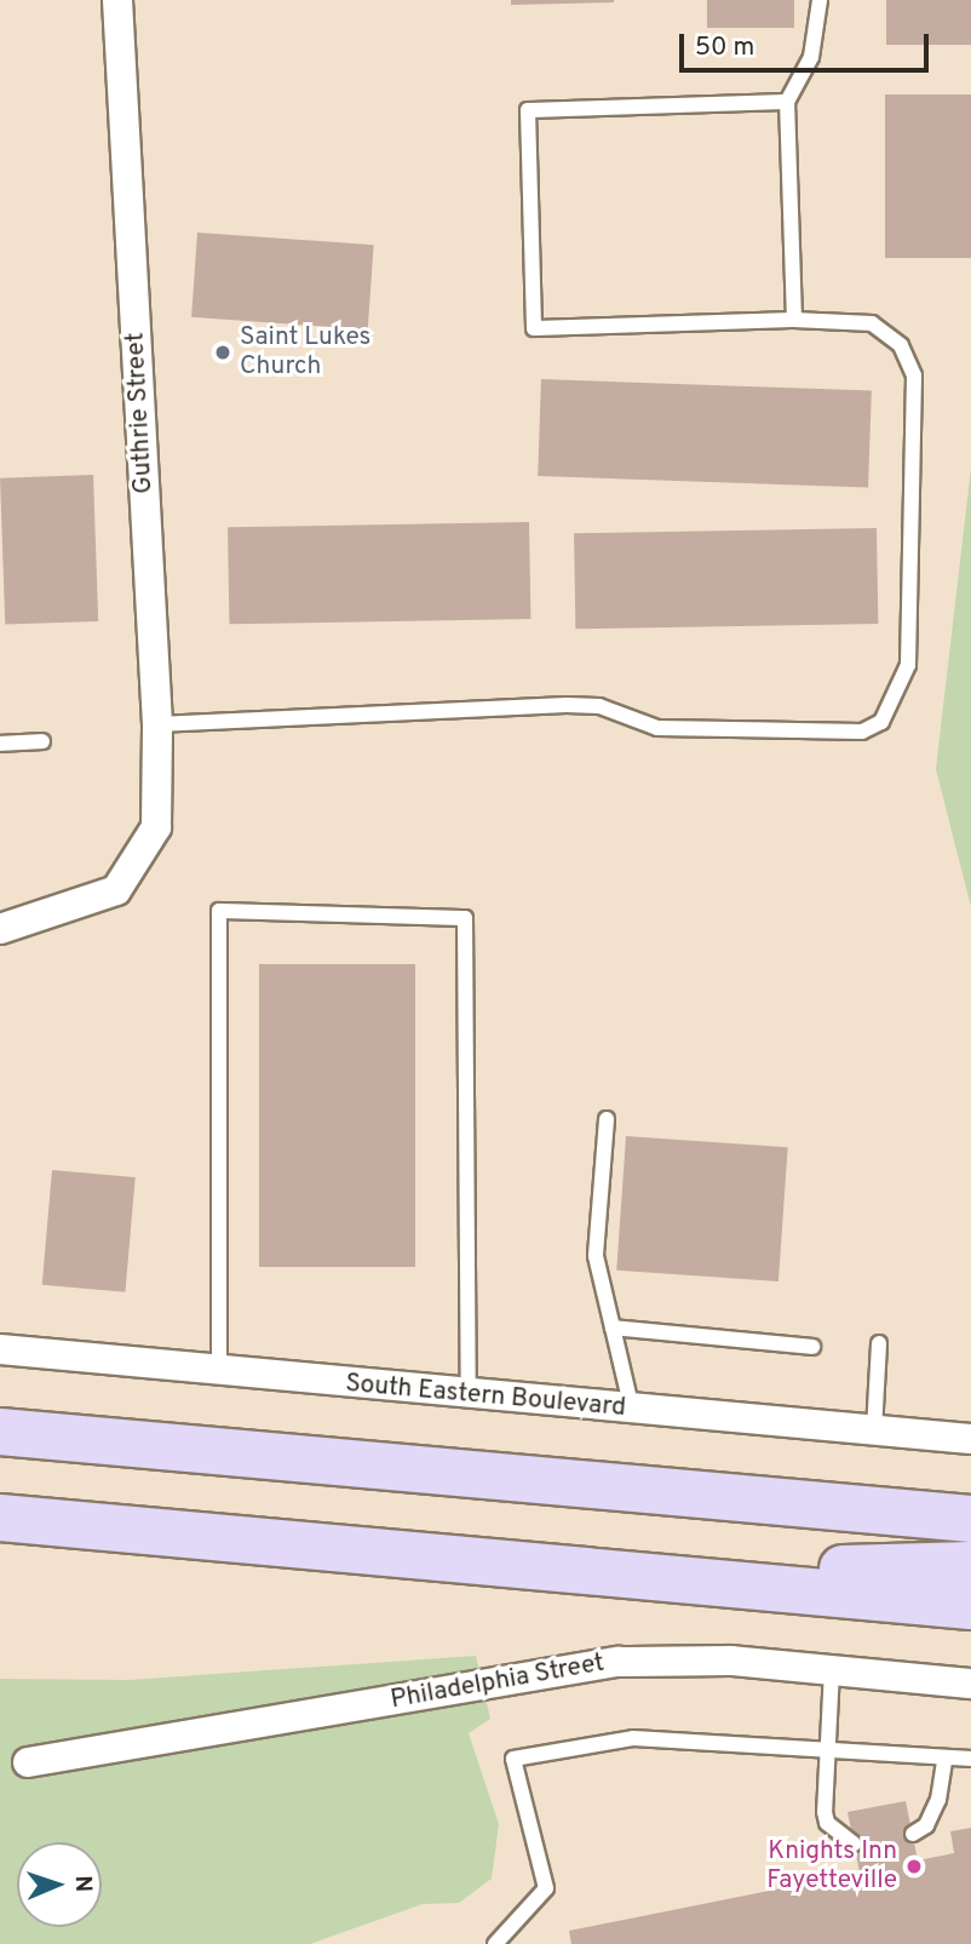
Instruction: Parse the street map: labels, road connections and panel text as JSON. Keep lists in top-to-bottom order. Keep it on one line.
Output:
{"streets":{"street":["Guthrie Street","South Eastern Boulevard","Philadelphia Street"]},"places":["Saint Lukes Church","Knights Inn Fayetteville"],"scale_bar":"50 m","north":"right"}
